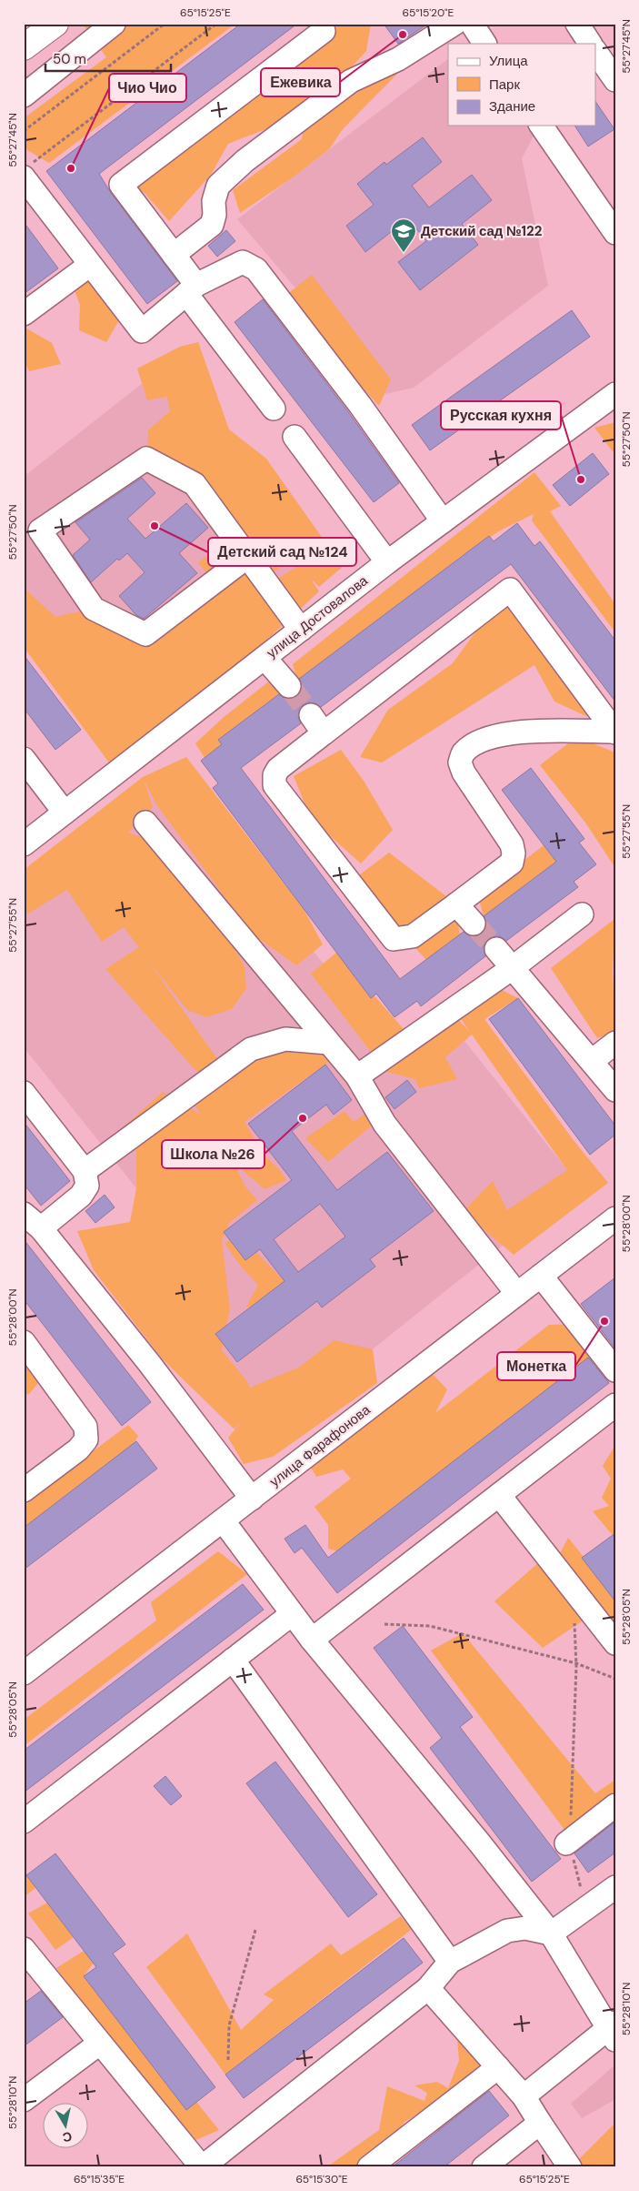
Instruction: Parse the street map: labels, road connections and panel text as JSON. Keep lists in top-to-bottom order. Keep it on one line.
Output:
{"streets":{"street":["улица Достовалова","улица Фарафонова"]},"places":{"other":["Ежевика","Чио Чио","Русская кухня","Детский сад №124","Школа №26","Монетка"],"school or university":["Детский сад №122"]},"legend":["Улица","Парк","Здание"],"scale_bar":"50 m","north":"bottom","coordinates":["65°15'25\"E","65°15'20\"E","55°27'45\"N","55°27'50\"N","55°27'55\"N","55°28'00\"N","55°28'05\"N","55°28'10\"N","65°15'35\"E","65°15'30\"E"]}
